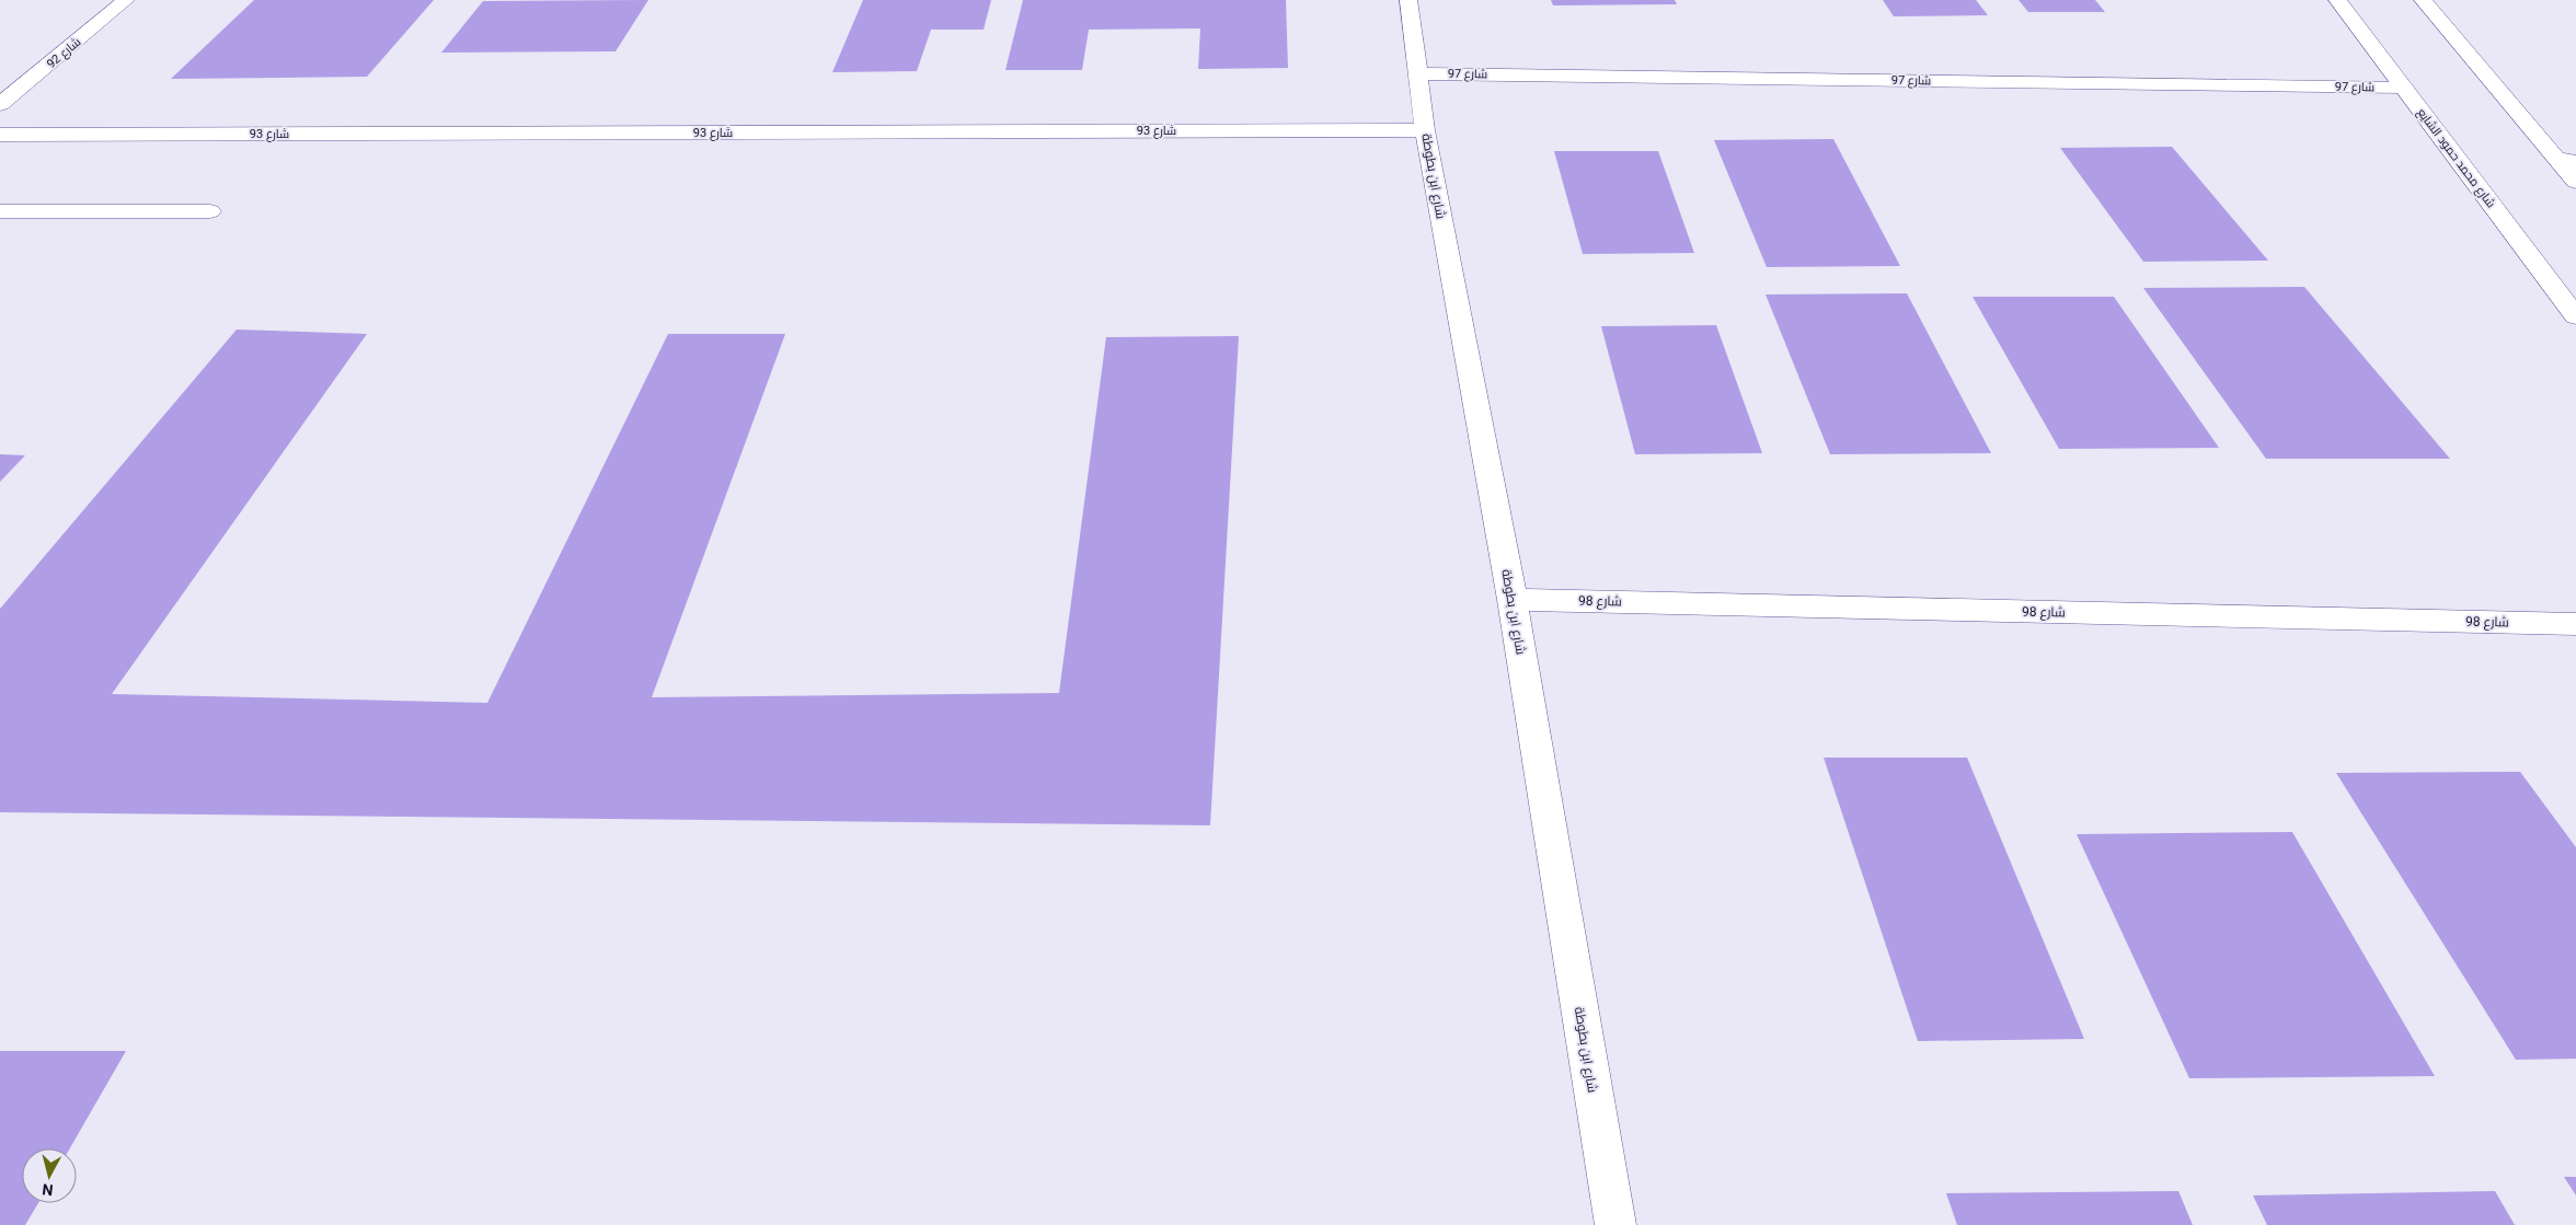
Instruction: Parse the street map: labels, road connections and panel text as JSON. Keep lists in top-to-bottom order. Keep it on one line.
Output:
{"streets":{"street":["شارع 92","شارع 97","شارع 93","شارع محمد حمود الشايع","شارع ابن بطوطة","شارع 98"]},"crossings":[["شارع 97","شارع محمد حمود الشايع"],["شارع 97","شارع ابن بطوطة"],["شارع 93","شارع ابن بطوطة"],["شارع ابن بطوطة","شارع 98"]],"north":"bottom"}
